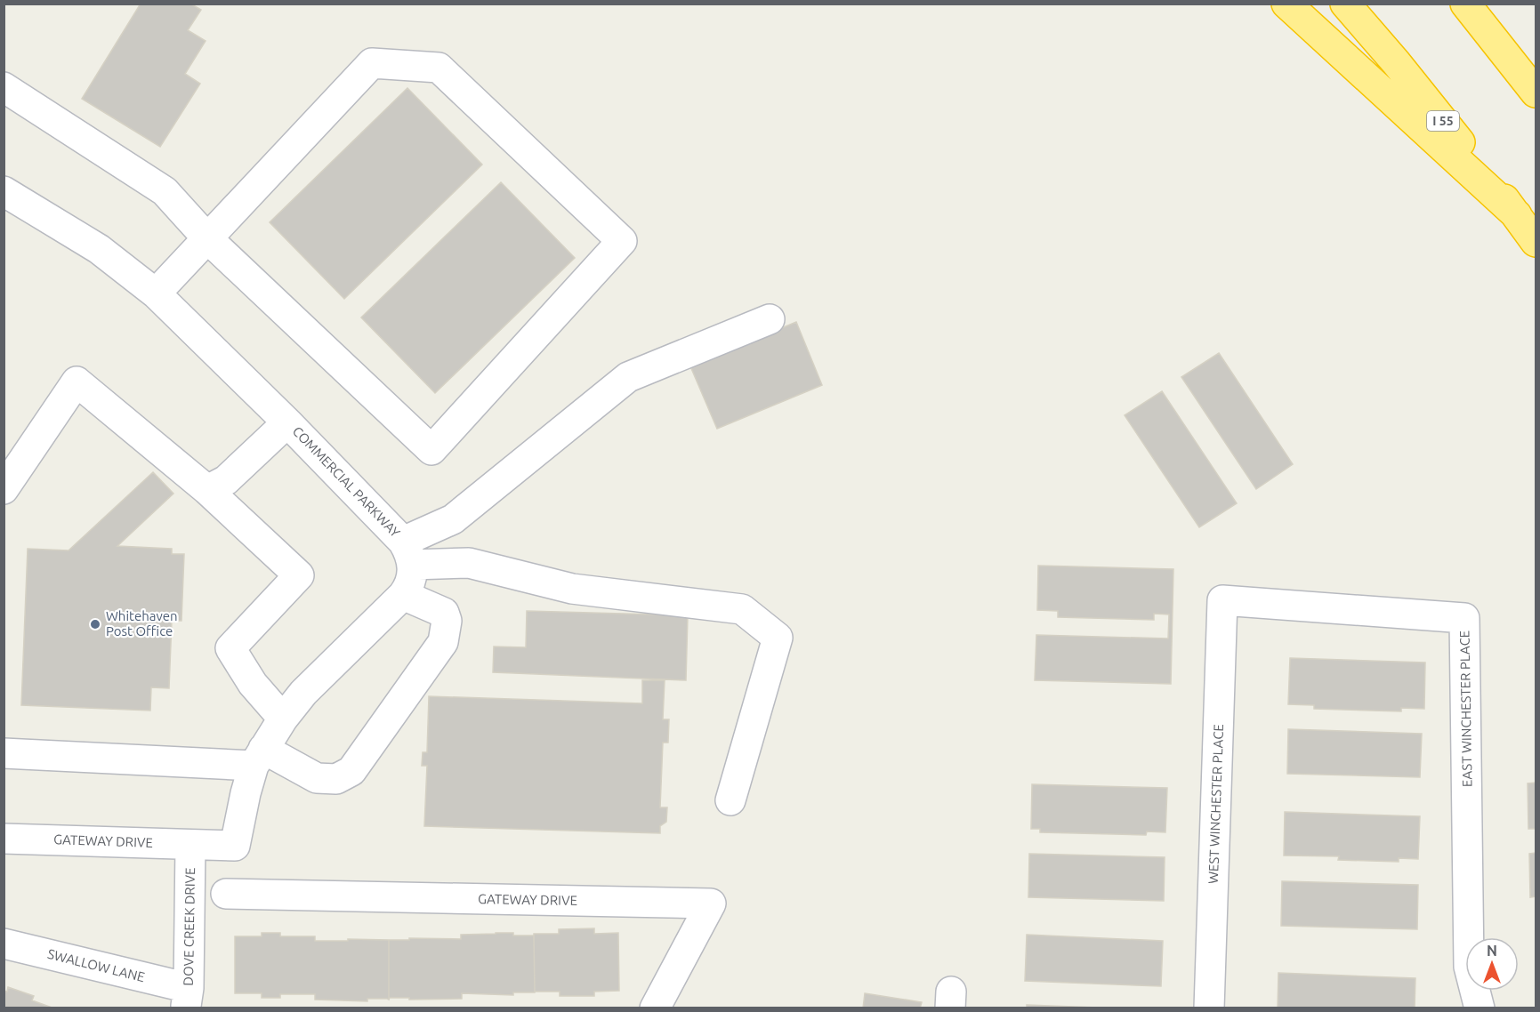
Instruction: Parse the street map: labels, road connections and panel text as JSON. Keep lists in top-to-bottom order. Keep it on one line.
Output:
{"streets":{"highway":["I 55"],"street":["COMMERCIAL PARKWAY","EAST WINCHESTER PLACE","WEST WINCHESTER PLACE","GATEWAY DRIVE","DOVE CREEK DRIVE","SWALLOW LANE"]},"crossings":[["EAST WINCHESTER PLACE","WEST WINCHESTER PLACE"],["GATEWAY DRIVE","DOVE CREEK DRIVE"],["DOVE CREEK DRIVE","SWALLOW LANE"]],"places":["Whitehaven Post Office"],"north":"top"}
